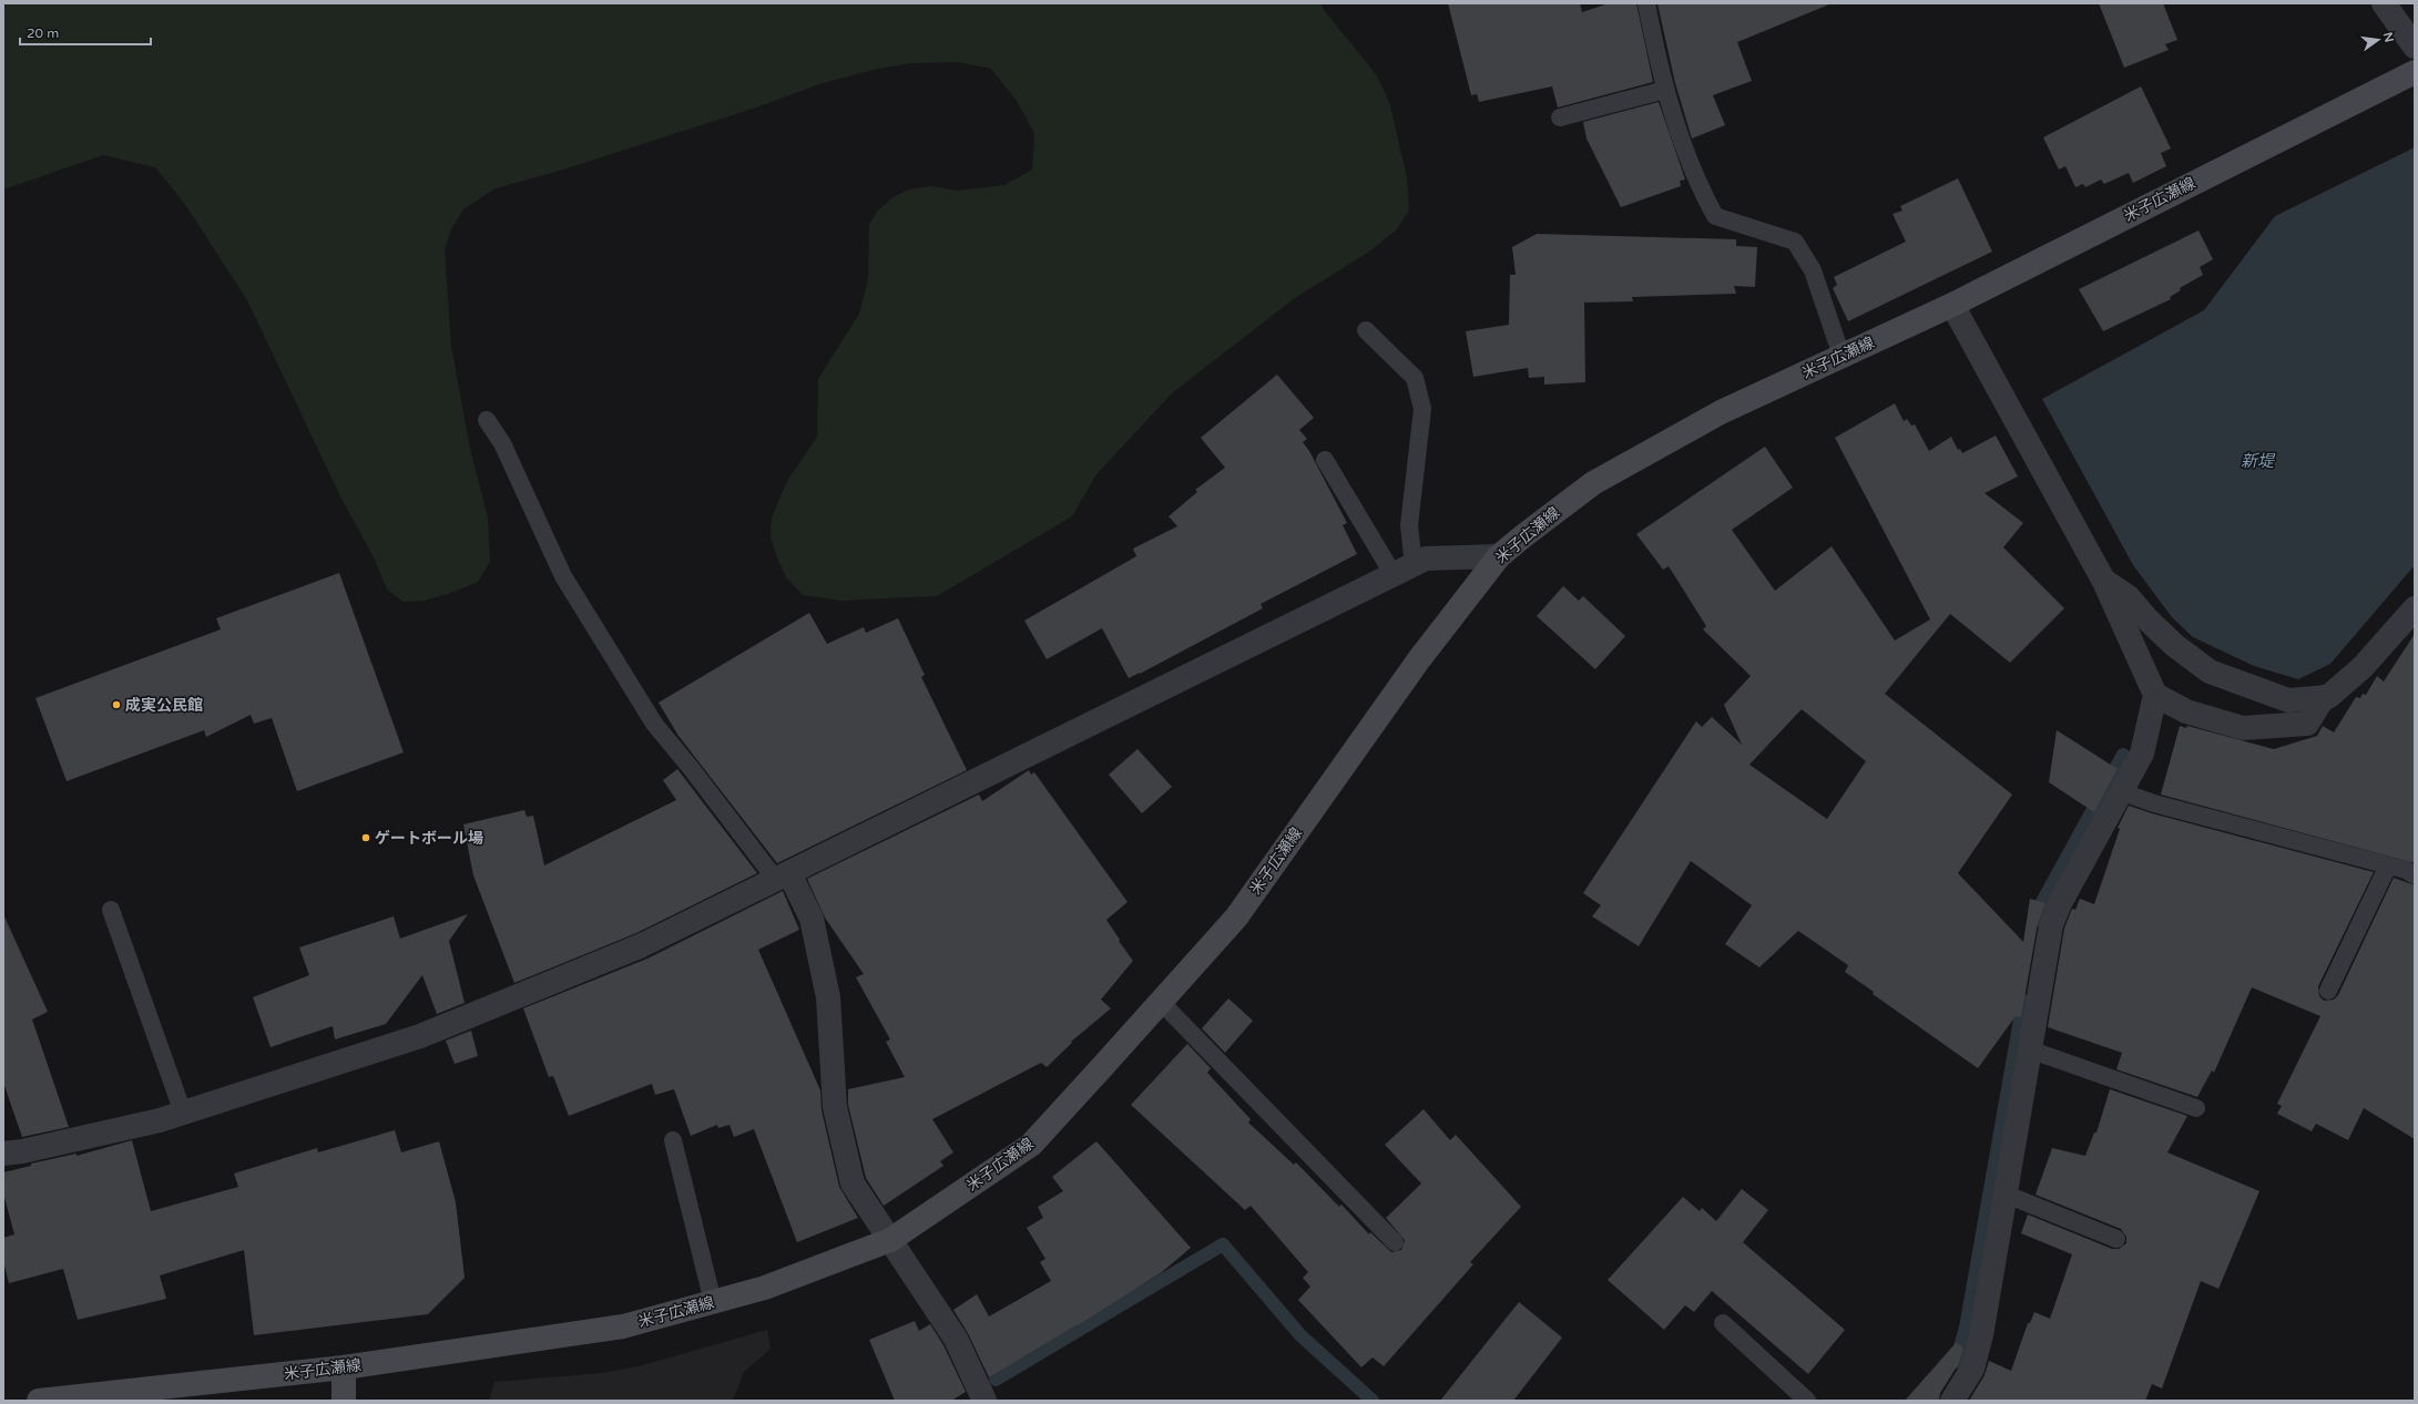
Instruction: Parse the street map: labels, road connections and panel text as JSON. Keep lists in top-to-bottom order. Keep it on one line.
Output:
{"streets":{"main road":["米子広瀬線"]},"water":["新堤"],"places":["成実公民館","ゲートボール場"],"scale_bar":"20 m","north":"right"}
